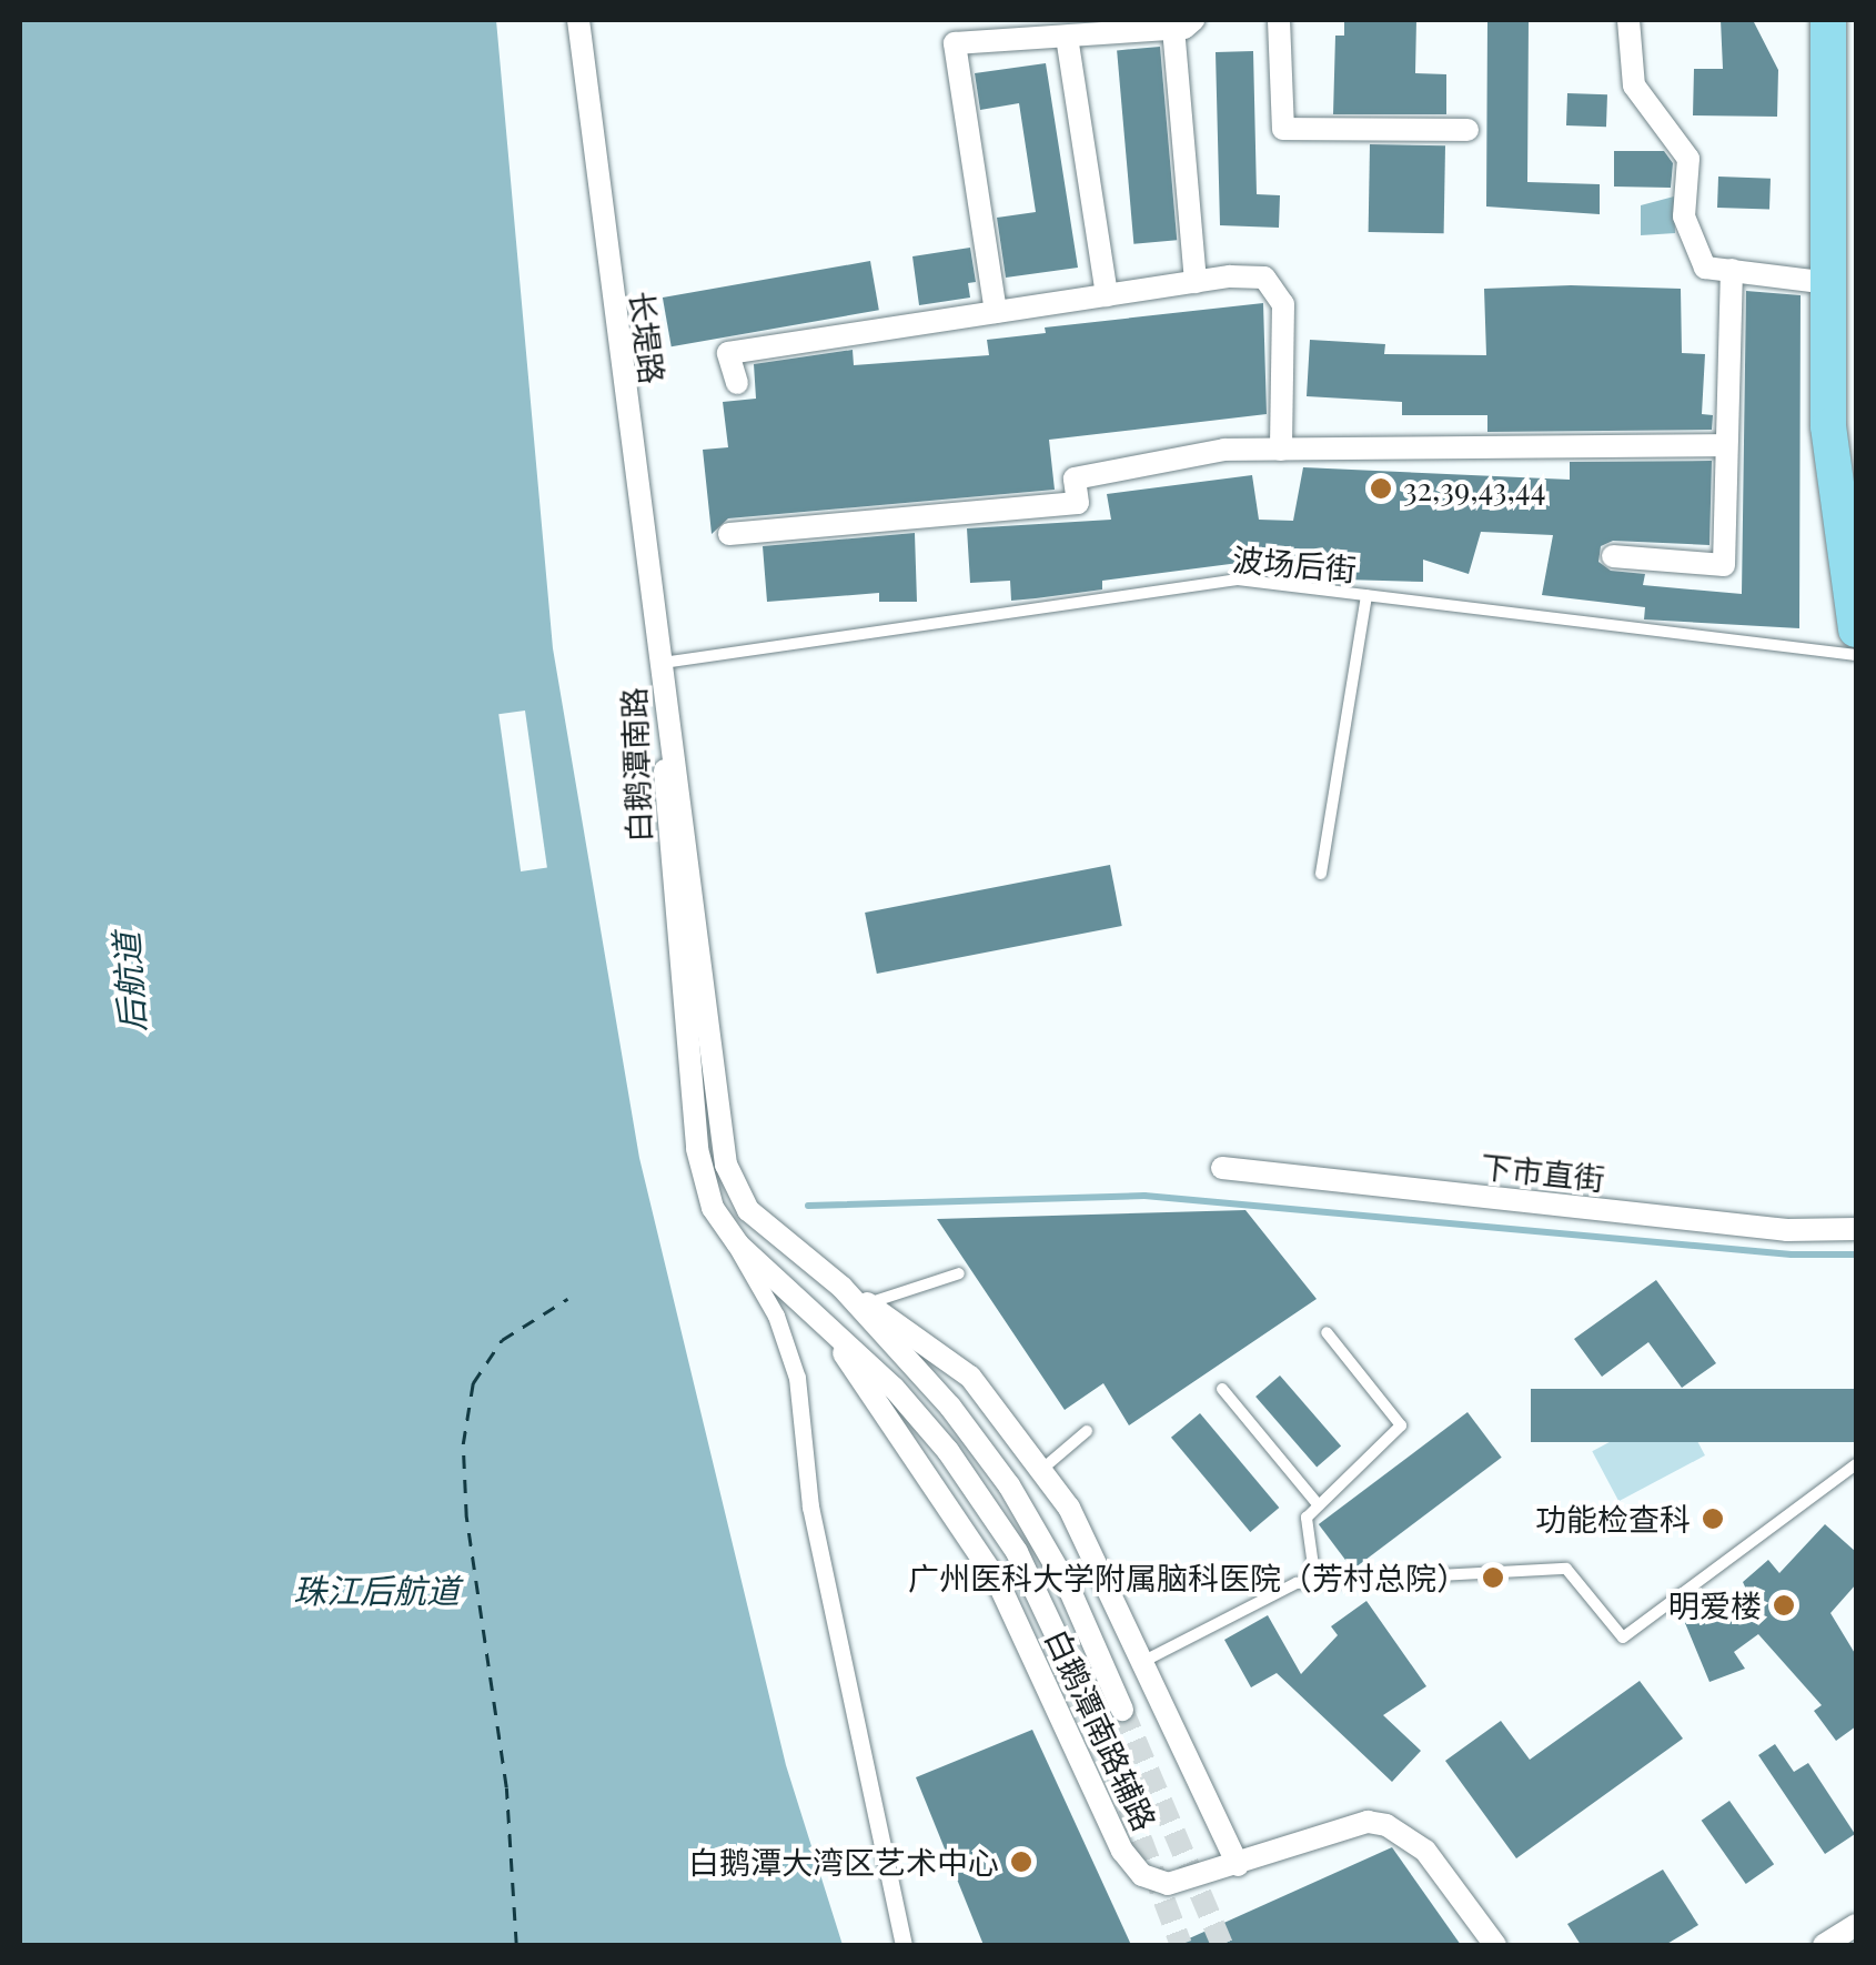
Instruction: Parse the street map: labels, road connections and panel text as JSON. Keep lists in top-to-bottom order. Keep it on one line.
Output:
{"streets":{"street":["长堤路","白鹅潭南路","下市直街","白鹅潭南路辅路"],"lane":["波场后街"]},"crossings":[["长堤路","波场后街"],["长堤路","白鹅潭南路"],["波场后街","白鹅潭南路"],["白鹅潭南路","白鹅潭南路辅路"]],"water":["后航道","珠江后航道"],"places":["32,39,43,44","功能检查科","广州医科大学附属脑科医院（芳村总院）","明爱楼","白鹅潭大湾区艺术中心"]}
